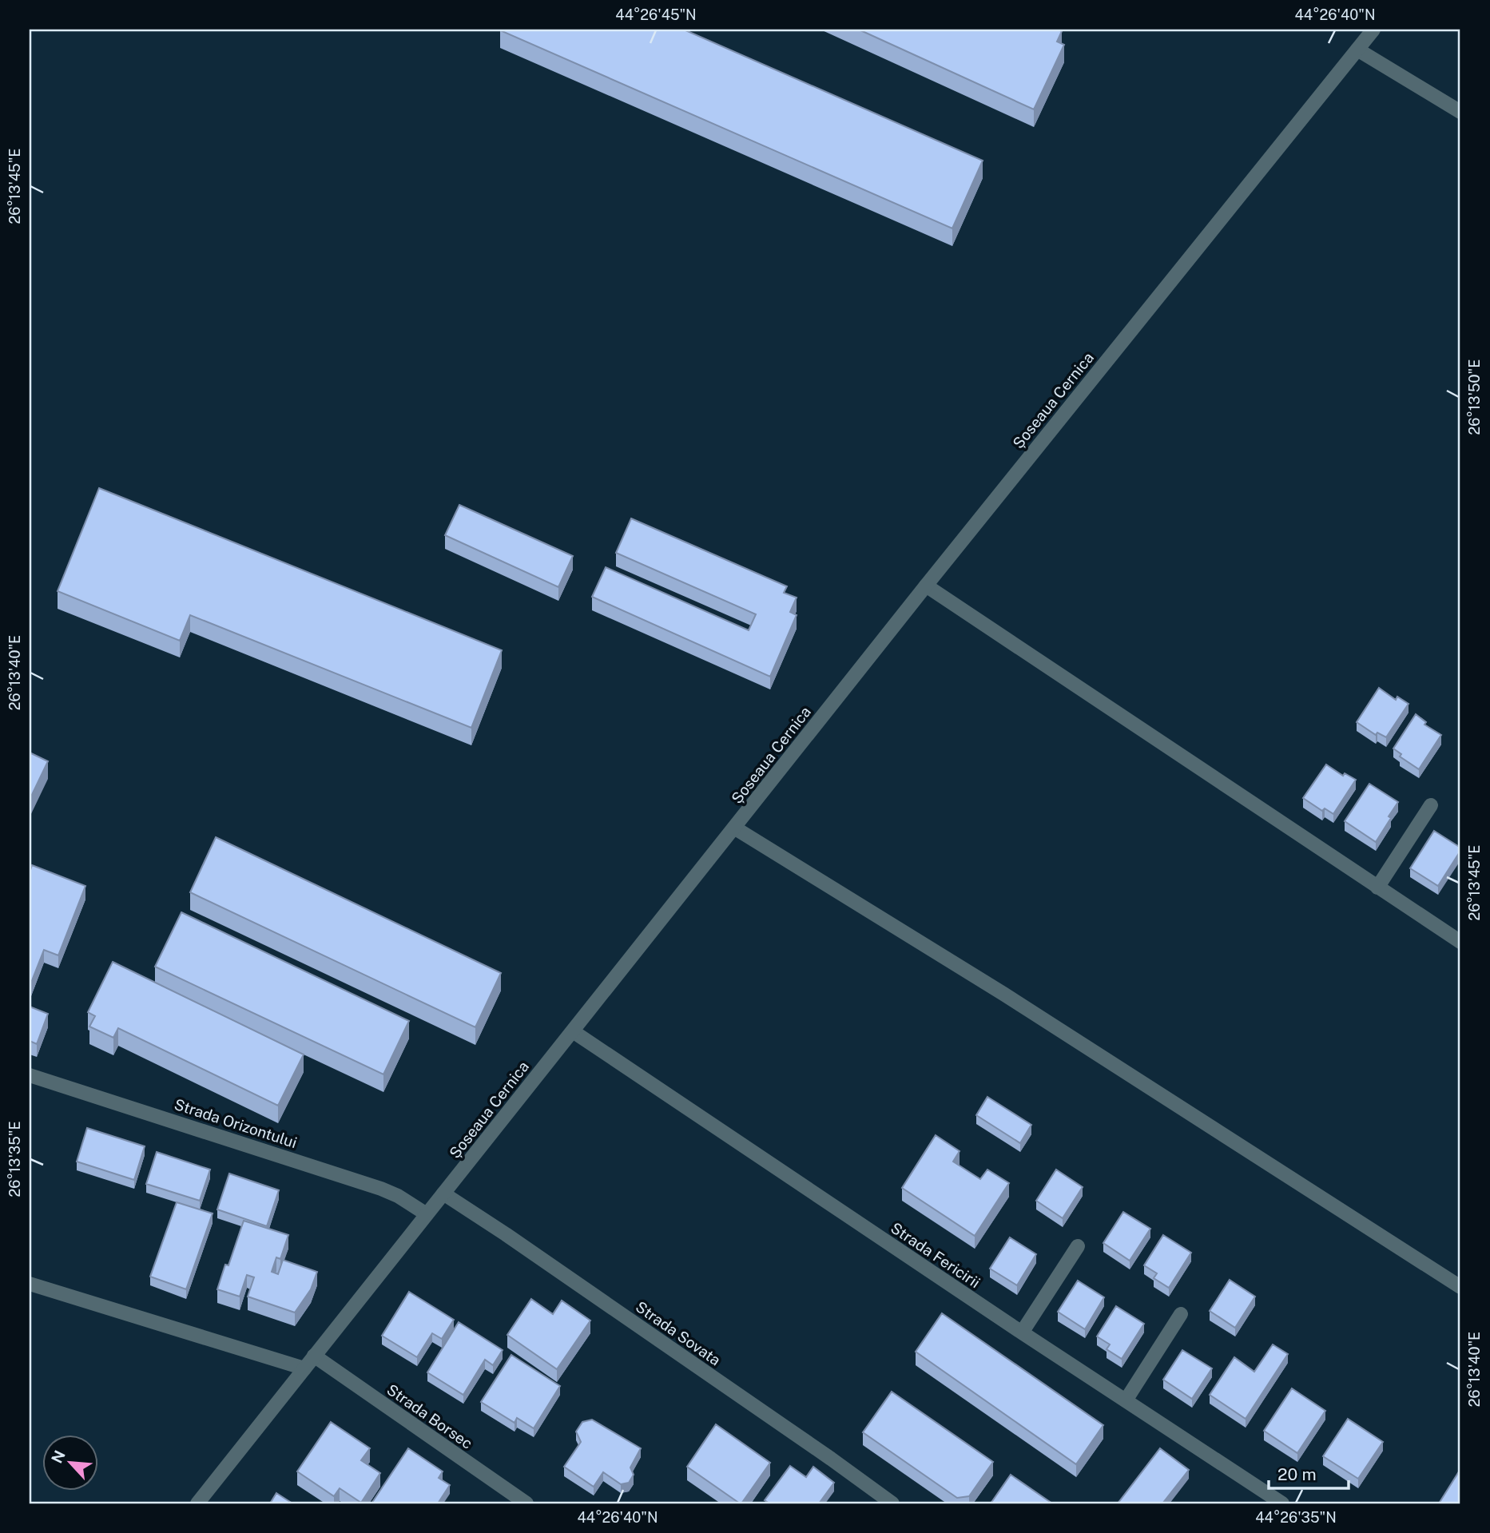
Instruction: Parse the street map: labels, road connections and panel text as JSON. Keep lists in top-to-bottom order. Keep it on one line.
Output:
{"streets":{"street":["Șoseaua Cernica","Strada Orizontului","Strada Fericirii","Strada Sovata","Strada Borsec"]},"crossings":[["Șoseaua Cernica","Strada Orizontului"],["Șoseaua Cernica","Strada Fericirii"],["Șoseaua Cernica","Strada Sovata"],["Șoseaua Cernica","Strada Borsec"]],"scale_bar":"20 m","north":"top left","coordinates":["44°26'45\"N","44°26'40\"N","26°13'45\"E","26°13'50\"E","26°13'40\"E","26°13'35\"E","44°26'35\"N"]}
